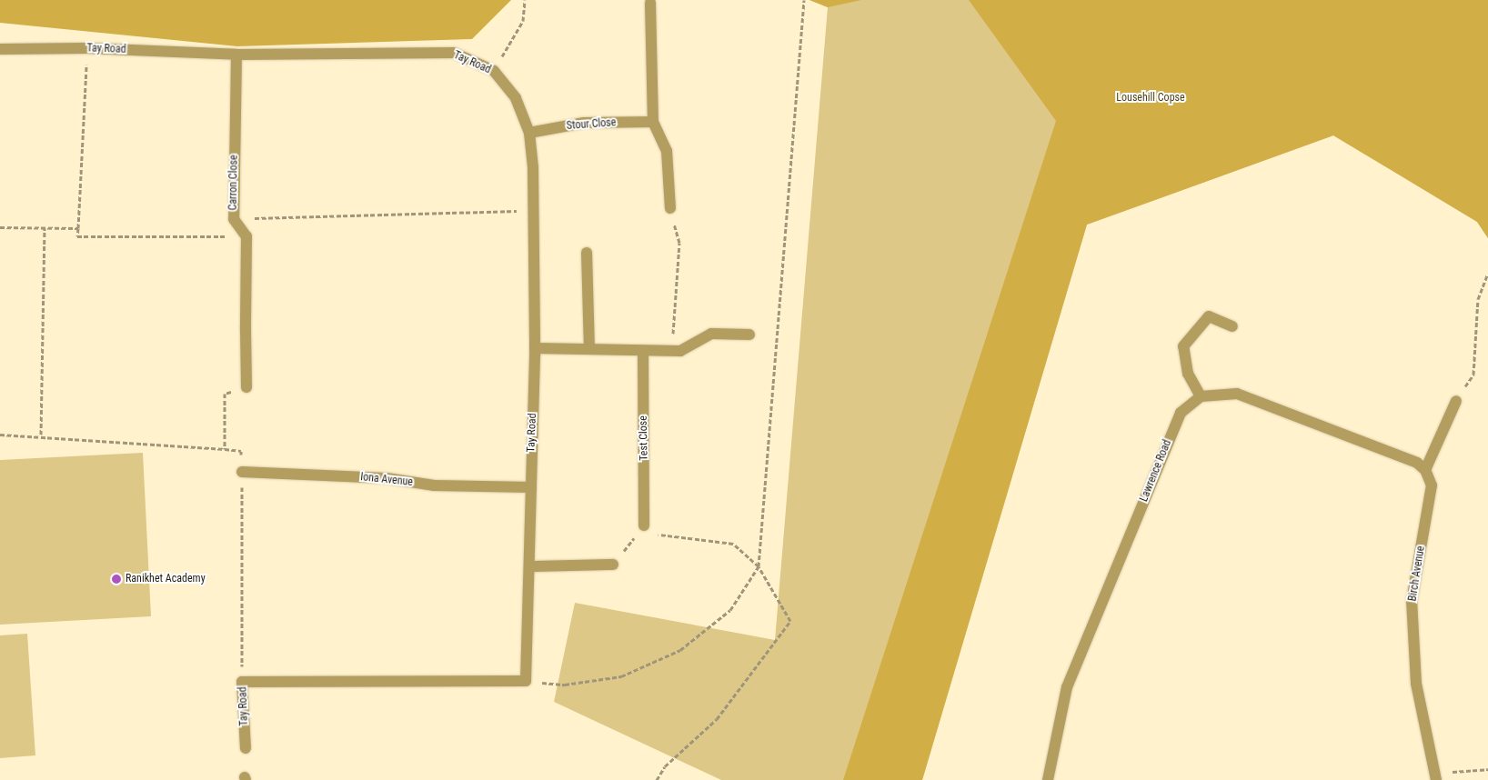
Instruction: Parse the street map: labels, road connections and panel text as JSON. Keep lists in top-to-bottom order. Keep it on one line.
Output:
{"streets":{"street":["Tay Road","Stour Close","Carron Close","Test Close","Lawrence Road","Iona Avenue","Birch Avenue"]},"crossings":[["Tay Road","Stour Close"],["Tay Road","Carron Close"],["Tay Road","Iona Avenue"]],"parks":["Lousehill Copse"],"places":["Ranikhet Academy"]}
